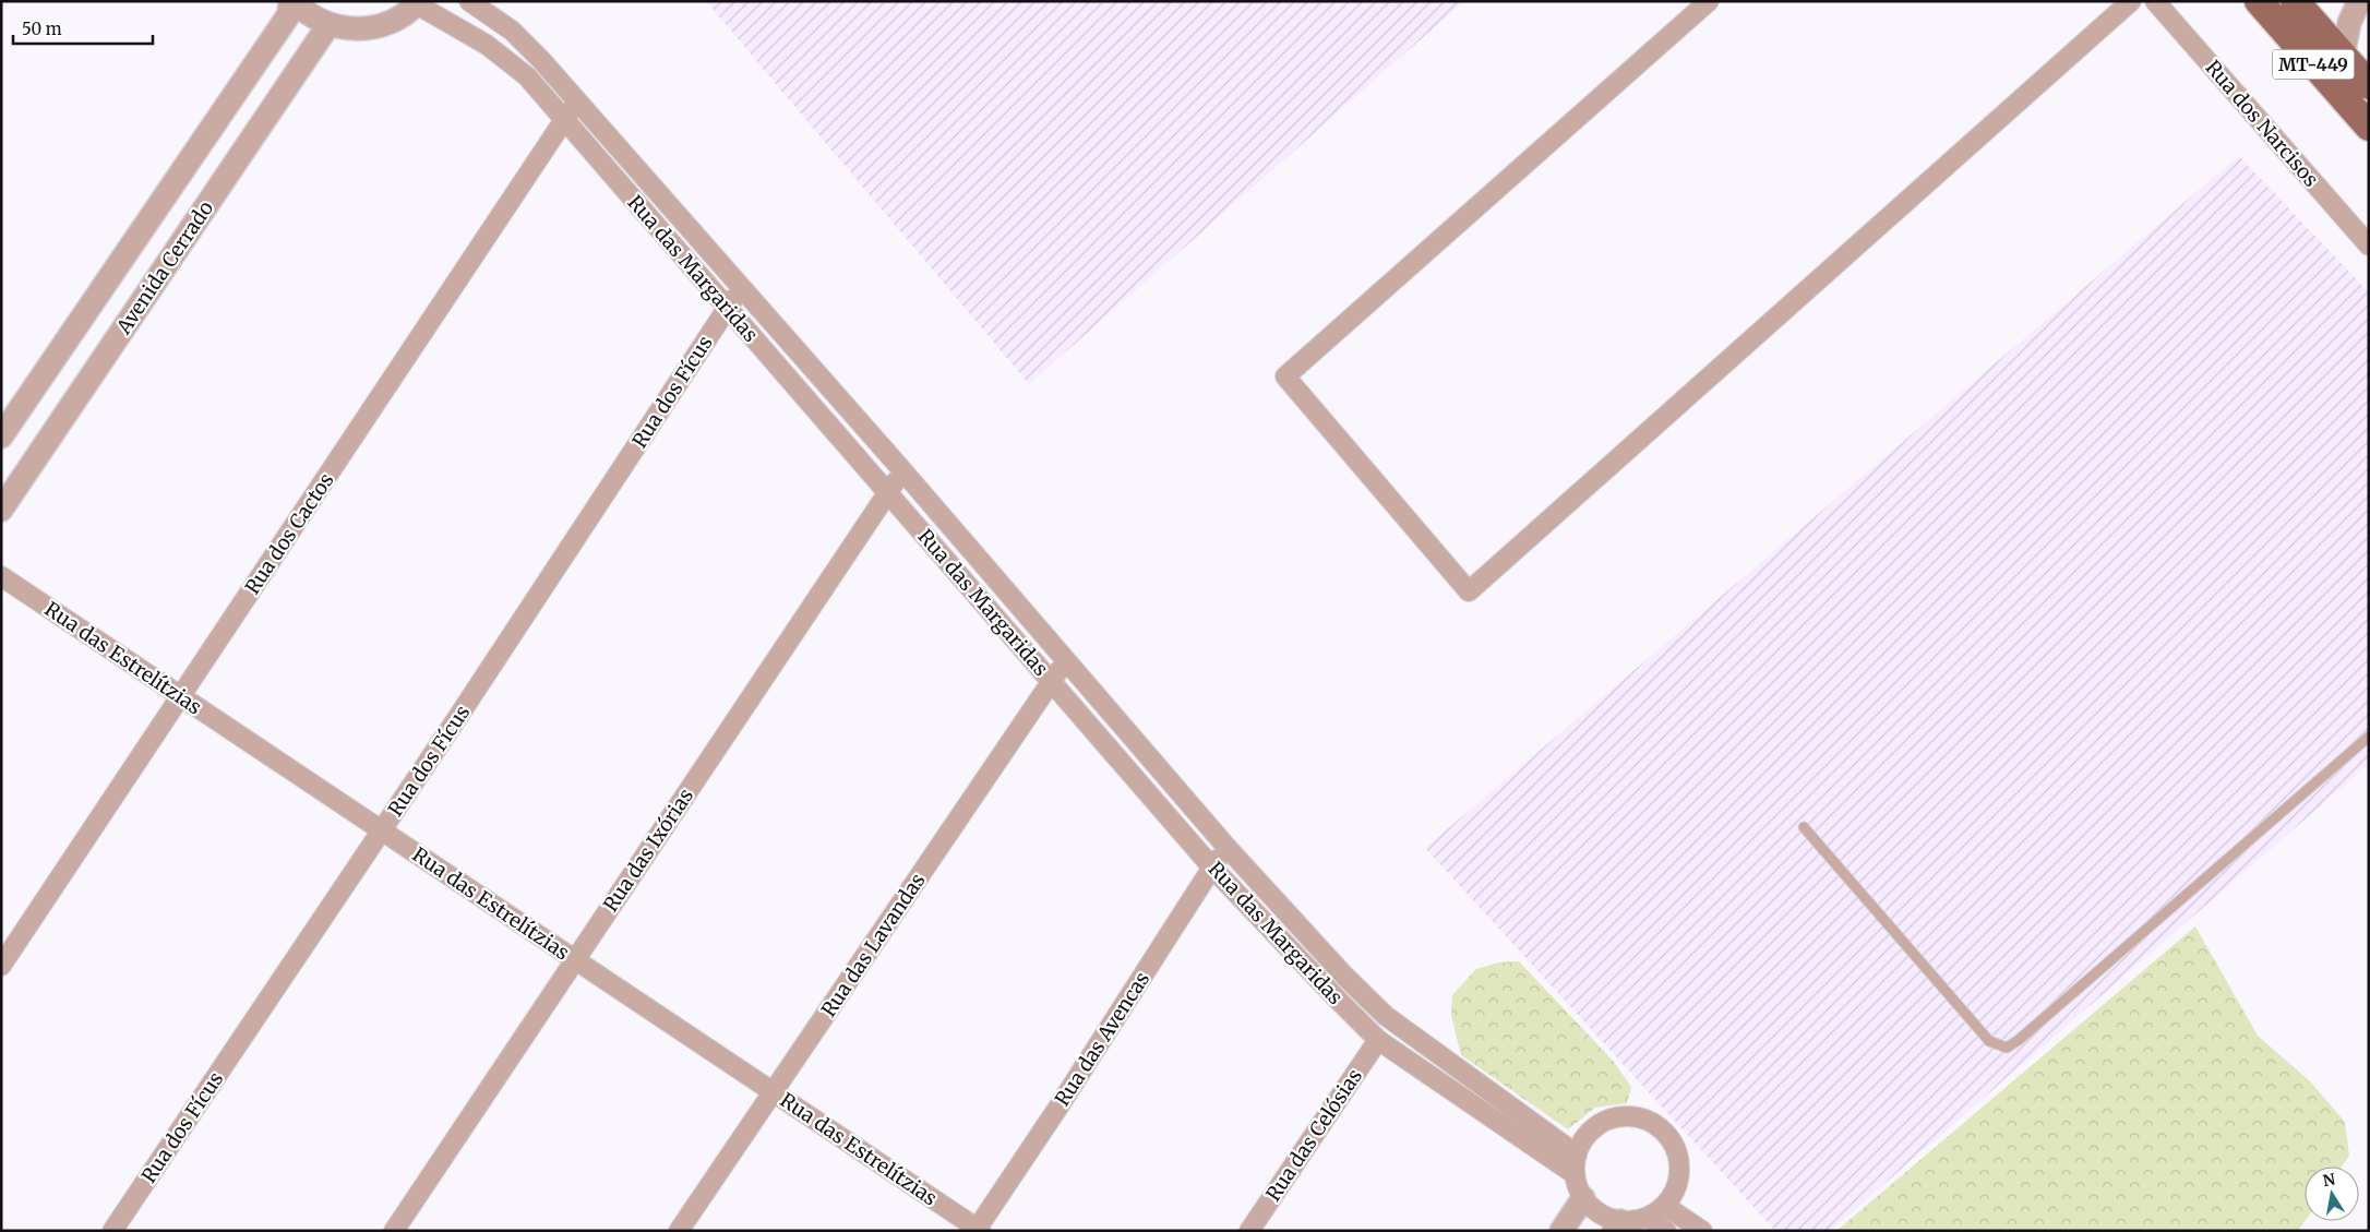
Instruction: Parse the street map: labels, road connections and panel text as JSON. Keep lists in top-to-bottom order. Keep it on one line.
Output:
{"streets":{"main road":["MT-449"],"street":["Rua dos Narcisos","Avenida Cerrado","Rua das Margaridas","Rua dos Fícus","Rua dos Cactos","Rua das Estrelítzias","Rua das Ixórias","Rua das Lavandas","Rua das Avencas","Rua das Celósias"]},"crossings":[["Rua das Margaridas","Rua dos Fícus"],["Rua das Margaridas","Rua dos Cactos"],["Rua das Margaridas","Rua das Ixórias"],["Rua das Margaridas","Rua das Lavandas"],["Rua das Margaridas","Rua das Avencas"],["Rua das Margaridas","Rua das Celósias"],["Rua dos Fícus","Rua das Estrelítzias"],["Rua dos Cactos","Rua das Estrelítzias"],["Rua das Estrelítzias","Rua das Ixórias"],["Rua das Estrelítzias","Rua das Lavandas"],["Rua das Estrelítzias","Rua das Avencas"]],"scale_bar":"50 m","north":"top"}
